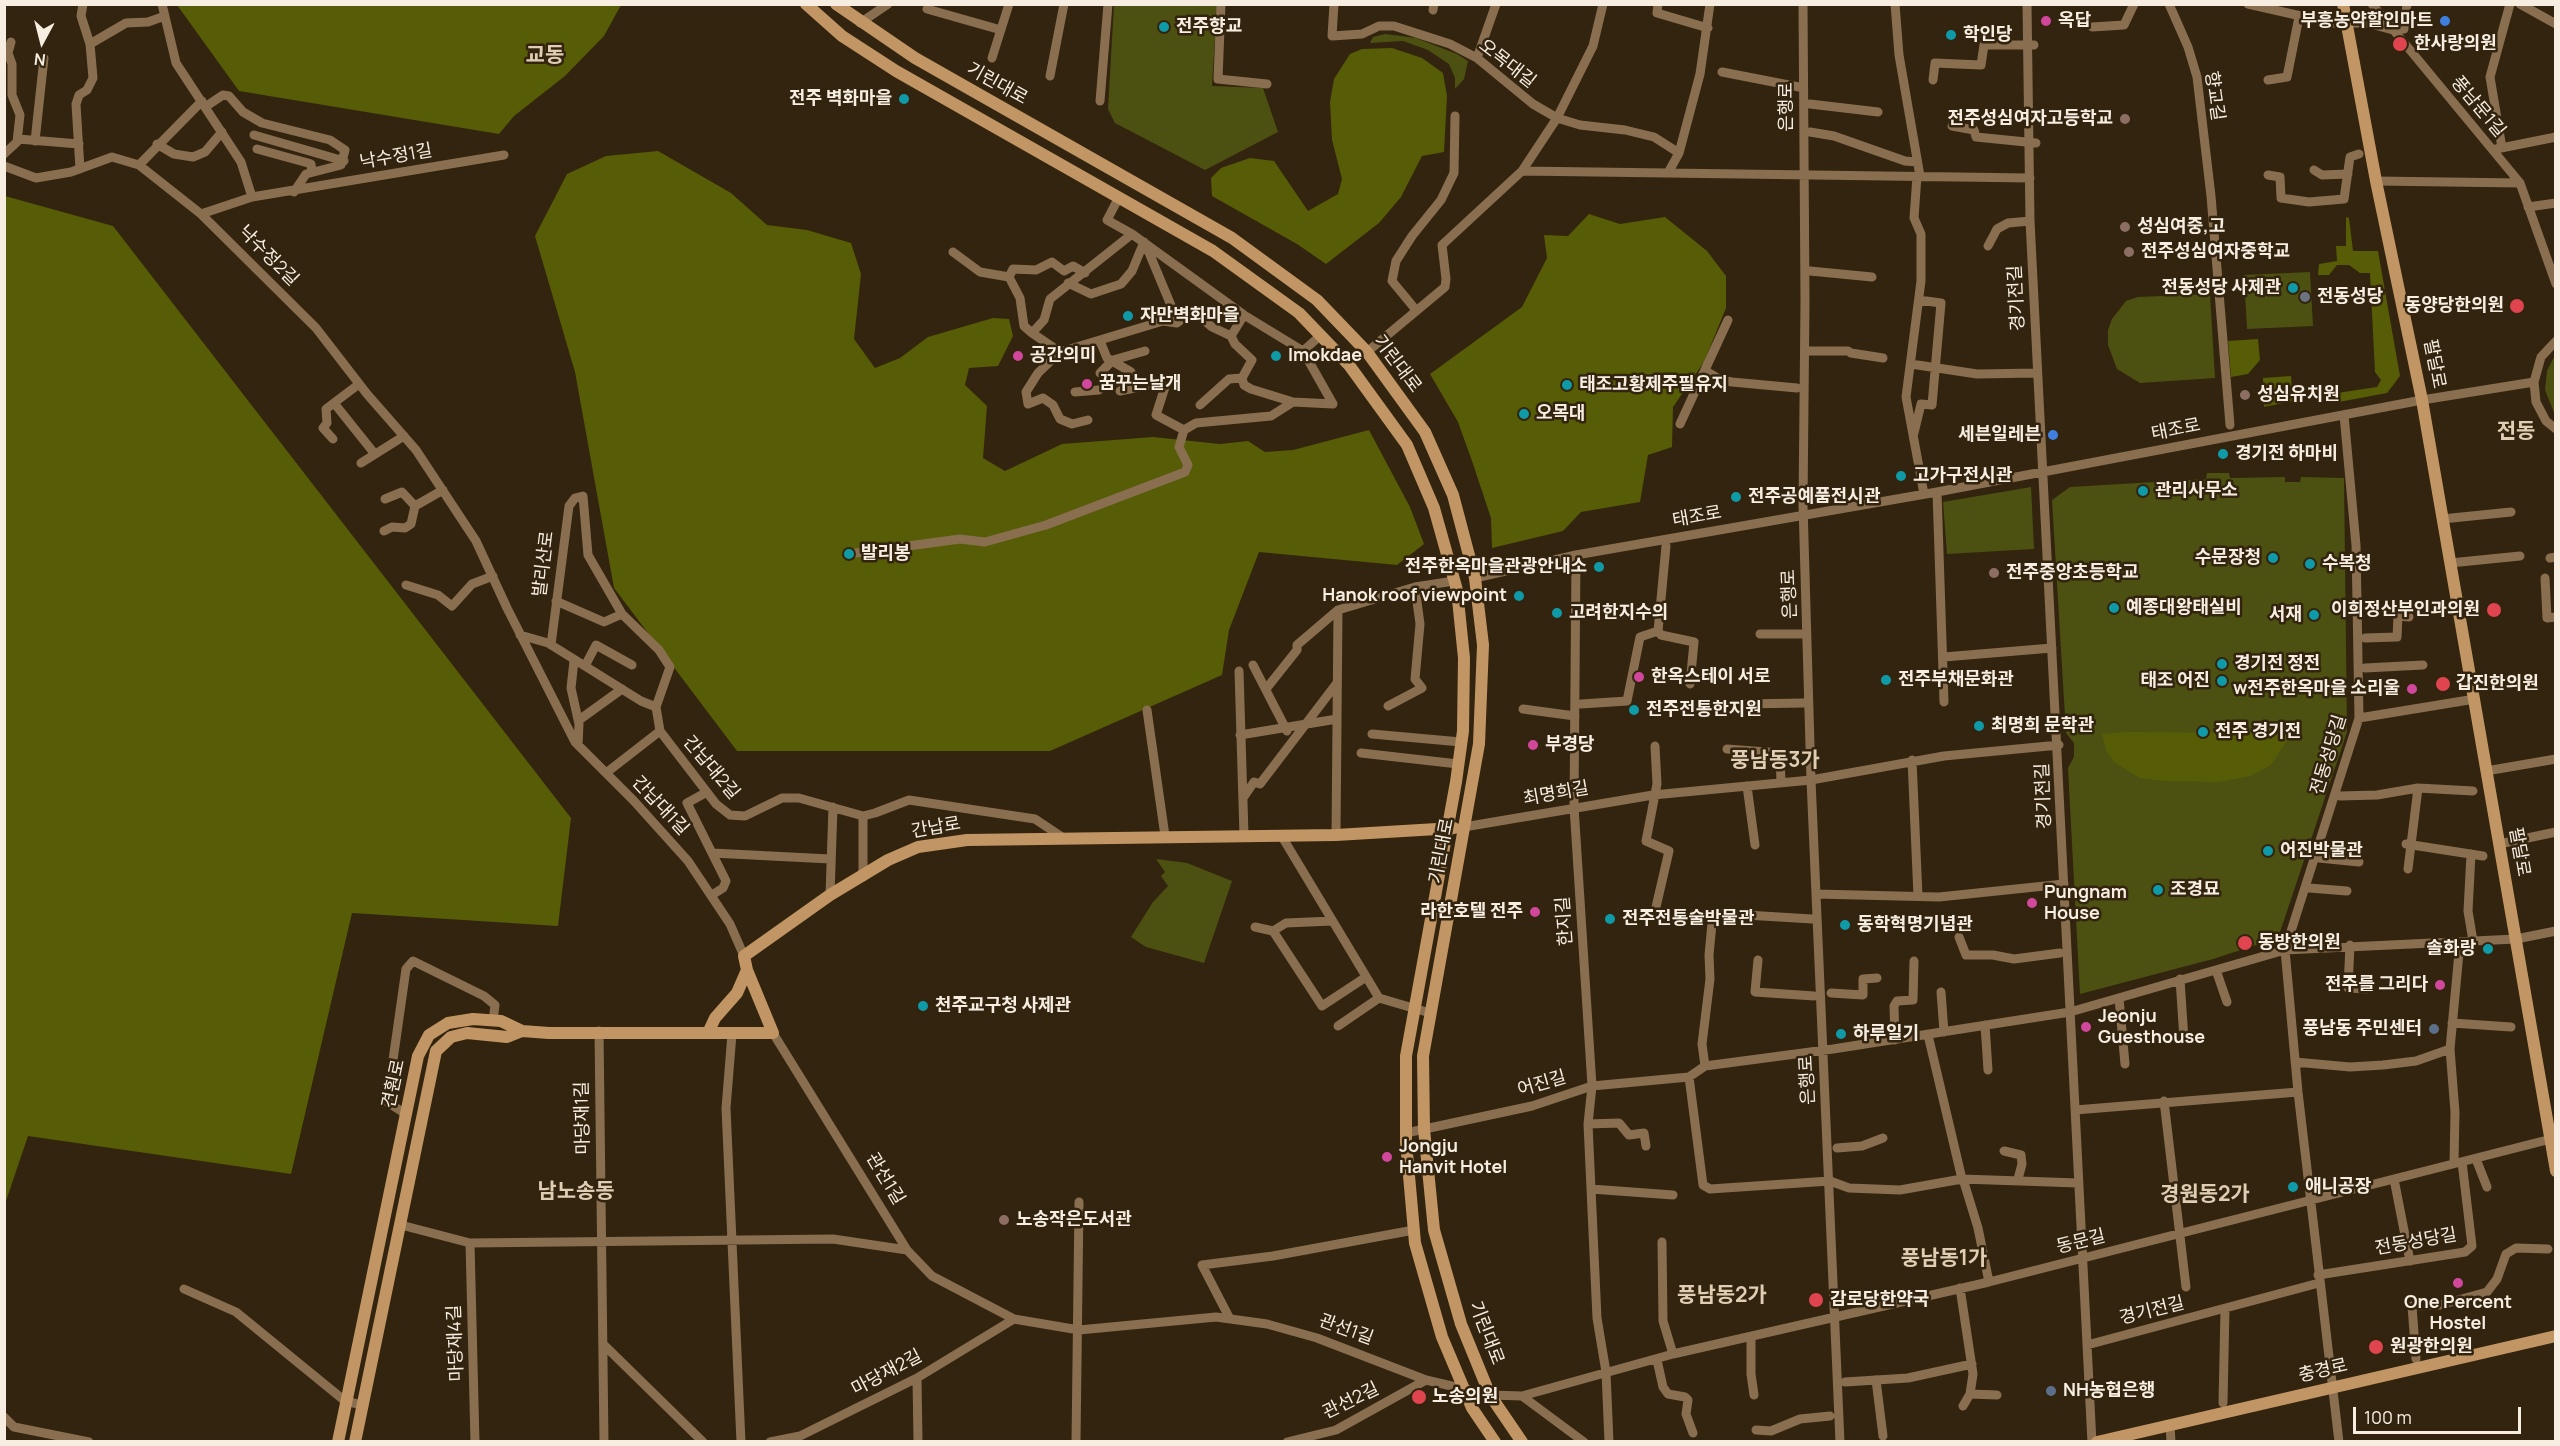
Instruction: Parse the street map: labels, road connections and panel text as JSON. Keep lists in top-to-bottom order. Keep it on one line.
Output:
{"streets":{"street":["오목대길","기린대로","향교길","은행로","풍남문1길","낙수정1길","낙수정2길","경기전길","팔달로","태조로","발리산로","전동성당길","간납대2길","최명희길","간납대1길","간납로","한지길","견훤로","어진길","마당재1길","관선1길","동문길","마당재4길","충경로","마당재2길","관선2길"]},"crossings":[["기린대로","태조로"],["기린대로","최명희길"],["기린대로","간납로"],["기린대로","어진길"],["기린대로","관선1길"],["은행로","태조로"],["은행로","최명희길"],["은행로","어진길"],["은행로","동문길"],["낙수정1길","낙수정2길"],["낙수정2길","간납대1길"],["경기전길","태조로"],["경기전길","전동성당길"],["경기전길","최명희길"],["경기전길","어진길"],["경기전길","동문길"],["경기전길","충경로"],["팔달로","태조로"],["팔달로","어진길"],["팔달로","동문길"],["태조로","전동성당길"],["태조로","한지길"],["발리산로","간납대2길"],["전동성당길","어진길"],["전동성당길","동문길"],["전동성당길","충경로"],["간납대2길","간납대1길"],["최명희길","간납로"],["최명희길","한지길"],["간납대1길","간납로"],["간납대1길","관선1길"],["간납로","관선1길"],["한지길","어진길"],["한지길","동문길"],["관선1길","동문길"],["관선1길","마당재2길"],["관선1길","관선2길"]],"districts":["교동","전동","풍남동3가","남노송동","경원동2가","풍남동1가","풍남동2가"],"places":["옥답","부흥농약할인마트","전주향교","학인당","한사랑의원","전주 벽화마을","전주성심여자고등학교","성심여중,고","전주성심여자중학교","전동성당 사제관","전동성당","동양당한의원","자만벽화마을","공간의미","Imokdae","꿈꾸는날개","태조고황제주필유지","성심유치원","오목대","세븐일레븐","경기전 하마비","고가구전시관","관리사무소","전주공예품전시관","발리봉","수문장청","수복청","전주한옥마을관광안내소","전주중앙초등학교","Hanok roof viewpoint","예종대왕태실비","이희정산부인과의원","고려한지수의","서재","경기전 정전","한옥스테이 서로","전주부채문화관","태조 어진","갑진한의원","w전주한옥마을 소리울","전주전통한지원","최명희 문학관","전주 경기전","부경당","어진박물관","조경묘","Pungnam House","라한호텔 전주","전주전통술박물관","동학혁명기념관","동방한의원","솔화랑","전주를 그리다","천주교구청 사제관","Jeonju Guesthouse","풍남동 주민센터","하루일기","Jongju Hanvit Hotel","애니공장","노송작은도서관","One Percent Hostel","감로당한약국","원광한의원","NH농협은행","노송의원"],"scale_bar":"100 m","north":"bottom"}
